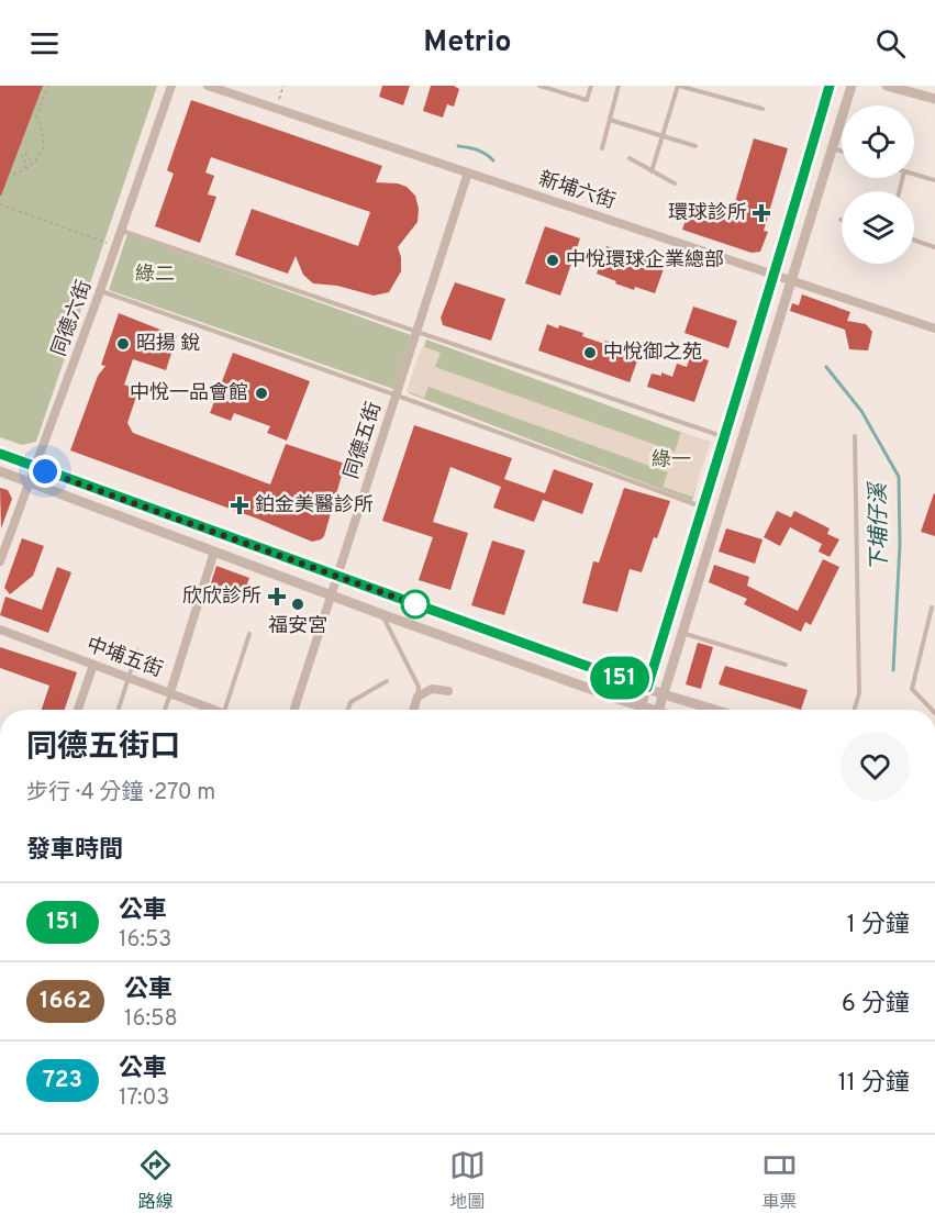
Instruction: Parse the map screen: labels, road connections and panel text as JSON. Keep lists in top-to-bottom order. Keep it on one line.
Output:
{"streets":{"street":["新埔六街","同德六街","同德五街","中埔五街"]},"crossings":[["新埔六街","同德五街"]],"water":["下埔仔溪"],"parks":["綠二","綠一"],"places":{"health":["環球診所","鉑金美醫診所","欣欣診所"],"other":["中悅環球企業總部","昭揚 銳","中悅御之苑","中悅一品會館","福安宮"]},"lines":["bus line 151"],"page":{"header":"Metrio","on_map":"151","heading":[["同德五街口","步行 · 4 分鐘 · 270 m"],"發車時間"],"list":[{"mark":"151","name":"公車","note":"16:53","value":"1 分鐘"},{"mark":"1662","name":"公車","note":"16:58","value":"6 分鐘"},{"mark":"723","name":"公車","note":"17:03","value":"11 分鐘"}],"tabs":["路線","地圖","車票"]}}
